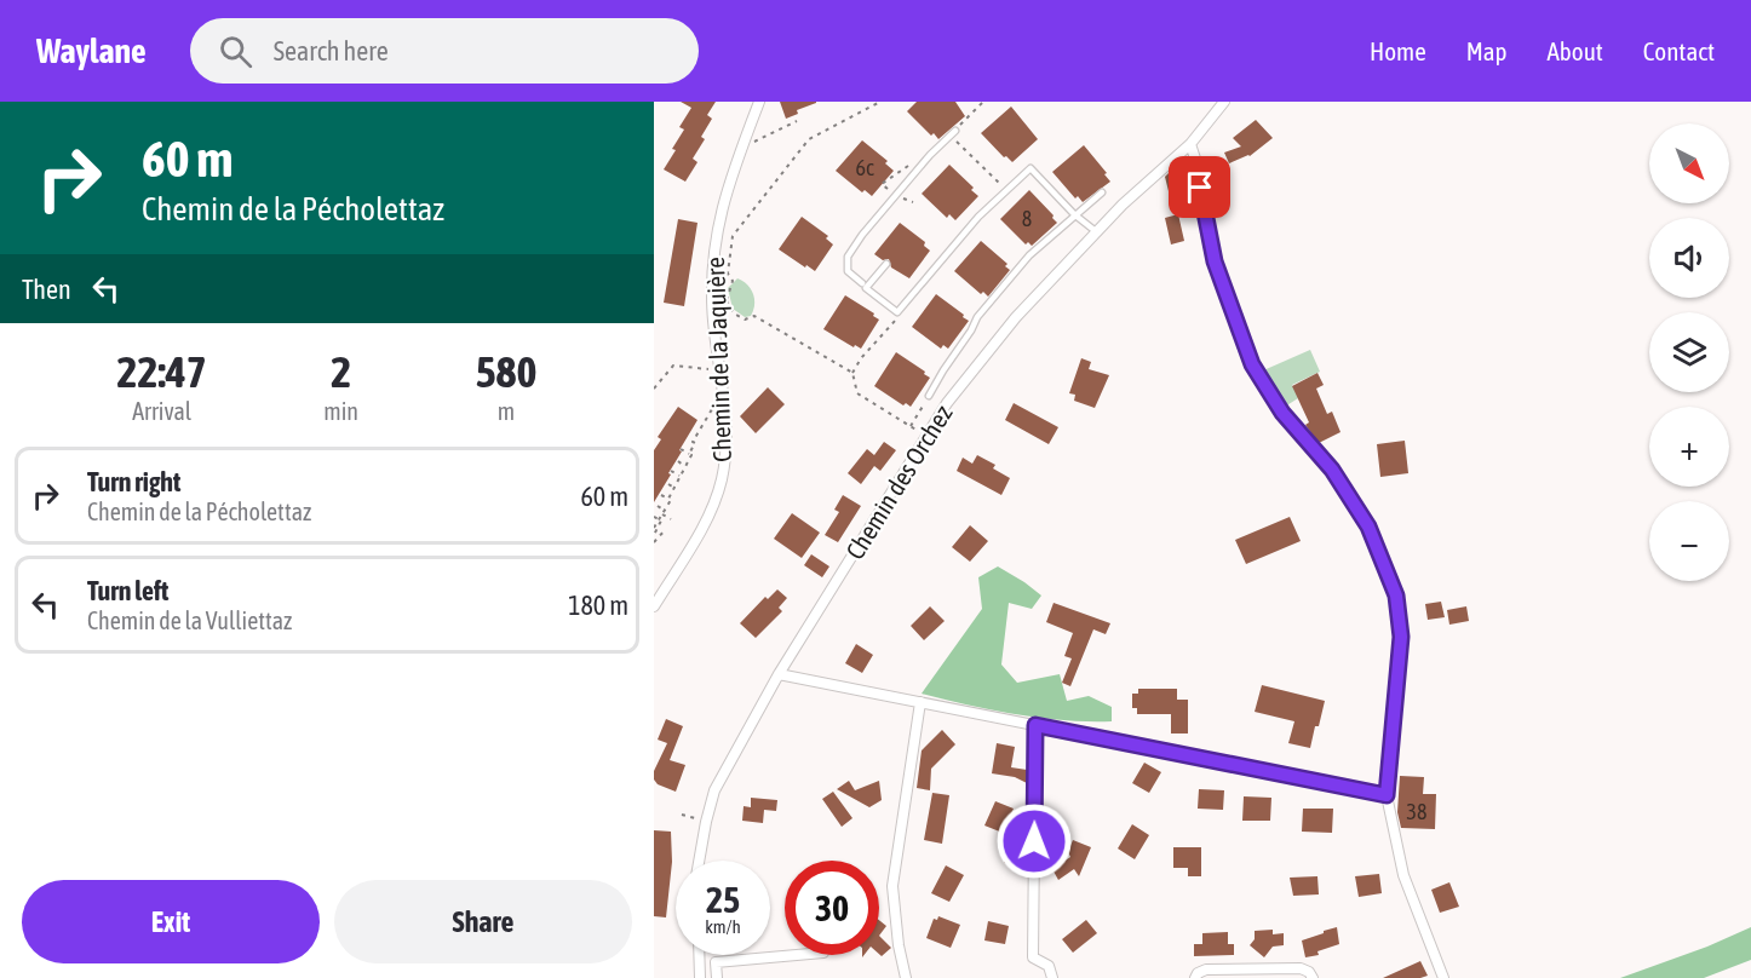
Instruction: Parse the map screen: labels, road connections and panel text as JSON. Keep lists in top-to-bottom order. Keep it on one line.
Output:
{"streets":{"street":["Chemin de la Jaquière","Chemin des Orchez"]},"house_numbers":["6c","8","38"],"north":"bottom right","page":{"header":"Waylane","search":"Search here","nav":["Home","Map","About","Contact"],"turn":["60 m","Chemin de la Pécholettaz"],"map_buttons":["+","−"],"then":"Then","eta":["22:47","Arrival","2","min","580","m"],"list":[{"name":"Turn right","note":"Chemin de la Pécholettaz","value":"60 m"},{"name":"Turn left","note":"Chemin de la Vulliettaz","value":"180 m"}],"speed":"25 km/h","limit":"30","buttons":["Exit","Share"]}}
